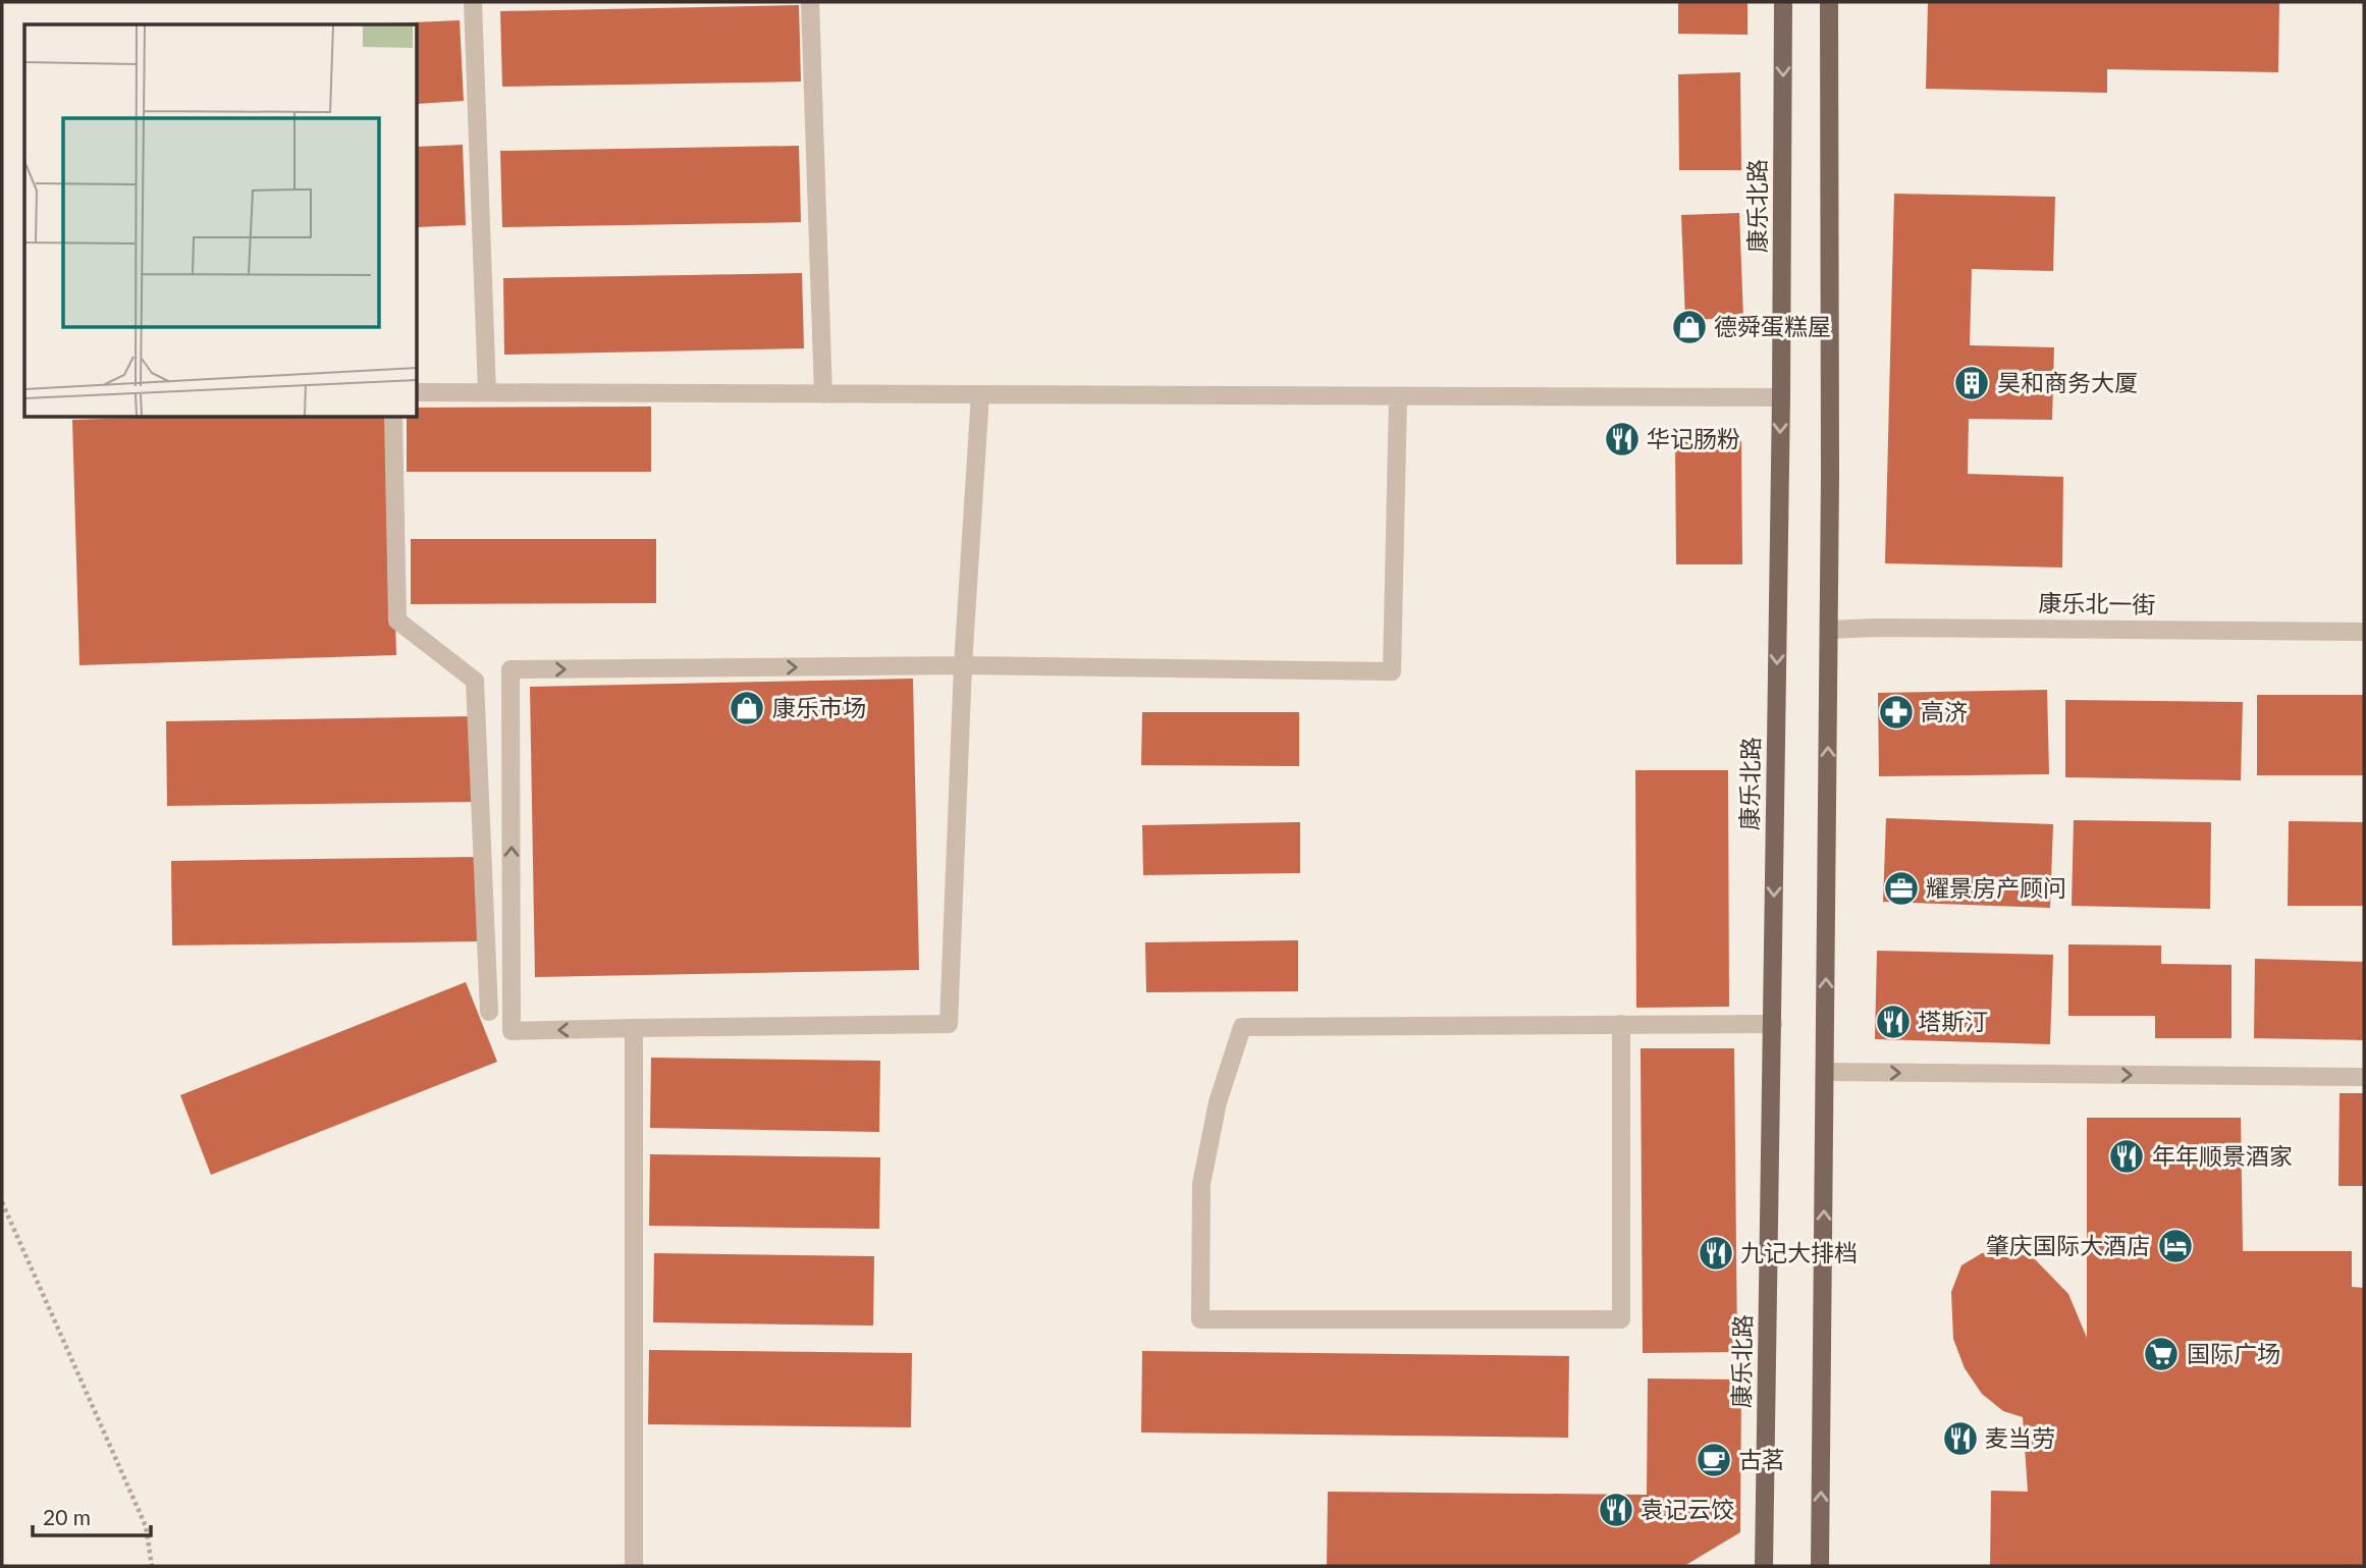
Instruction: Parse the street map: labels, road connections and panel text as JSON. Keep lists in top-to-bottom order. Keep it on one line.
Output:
{"streets":{"main road":["康乐北路"],"street":["康乐北一街"]},"places":{"shop":["德舜蛋糕屋","康乐市场"],"building":["昊和商务大厦"],"restaurant":["华记肠粉","塔斯汀","年年顺景酒家","九记大排档","麦当劳","袁记云饺"],"pharmacy":["高济"],"office":["耀景房产顾问"],"hotel":["肇庆国际大酒店"],"supermarket":["国际广场"],"cafe":["古茗"]},"scale_bar":"20 m"}
